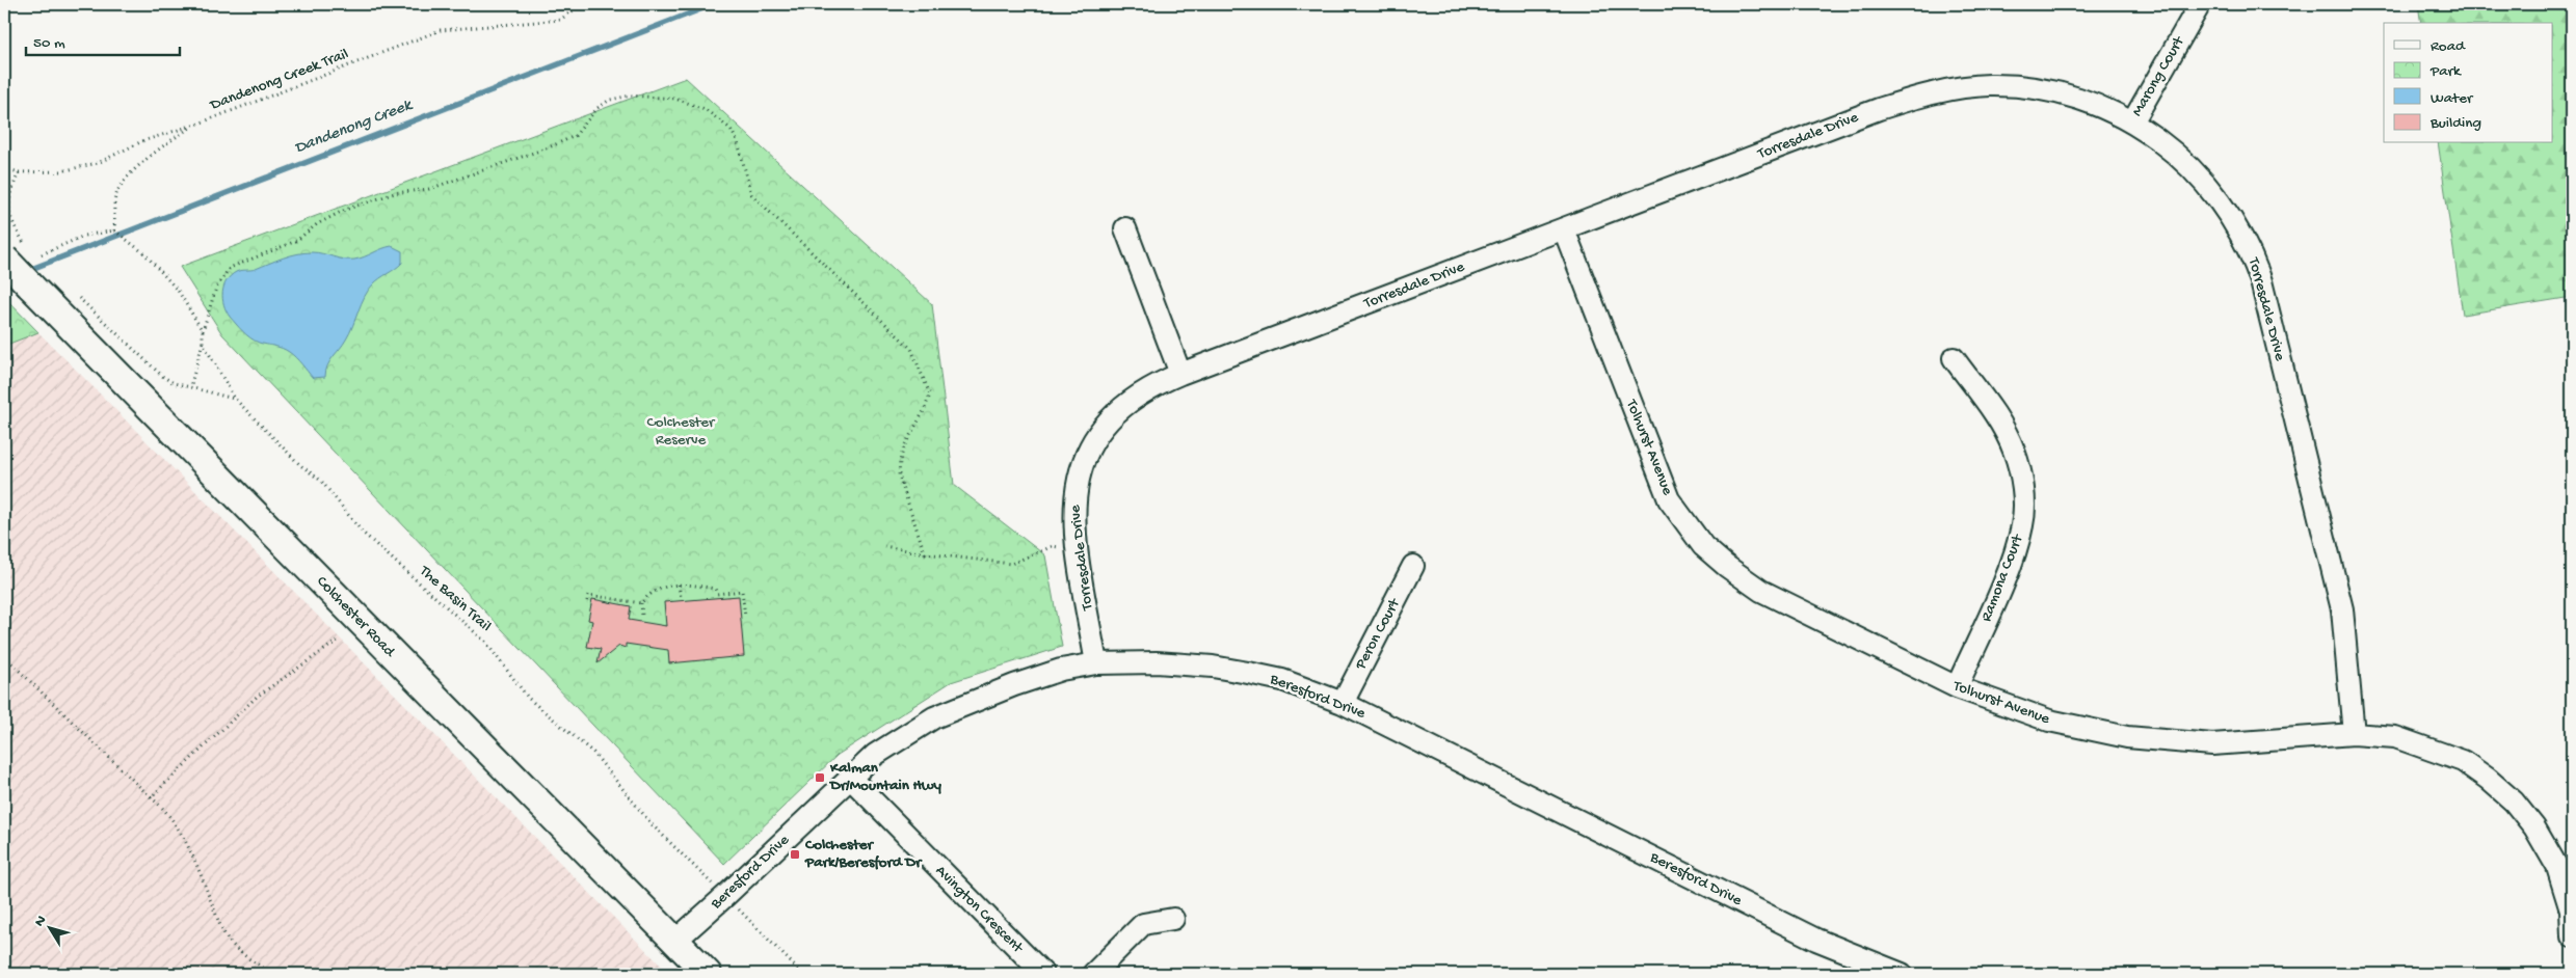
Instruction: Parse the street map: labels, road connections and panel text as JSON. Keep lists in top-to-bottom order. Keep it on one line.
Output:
{"streets":{"main road":["Colchester Road"],"street":["Marong Court","Torresdale Drive","Tolhurst Avenue","Ramona Court","Peron Court","Beresford Drive","Avington Crescent"],"path":["Dandenong Creek Trail","The Basin Trail"]},"crossings":[["Marong Court","Torresdale Drive"],["Torresdale Drive","Tolhurst Avenue"],["Torresdale Drive","Beresford Drive"],["Tolhurst Avenue","Ramona Court"],["The Basin Trail","Beresford Drive"],["Colchester Road","Beresford Drive"],["Peron Court","Beresford Drive"],["Beresford Drive","Avington Crescent"]],"water":["Dandenong Creek"],"parks":["Colchester Reserve"],"places":{"transit":["Kalman Dr/Mountain Hwy","Colchester Park/Beresford Dr"]},"legend":["Road","Park","Water","Building"],"scale_bar":"50 m","north":"top left"}
